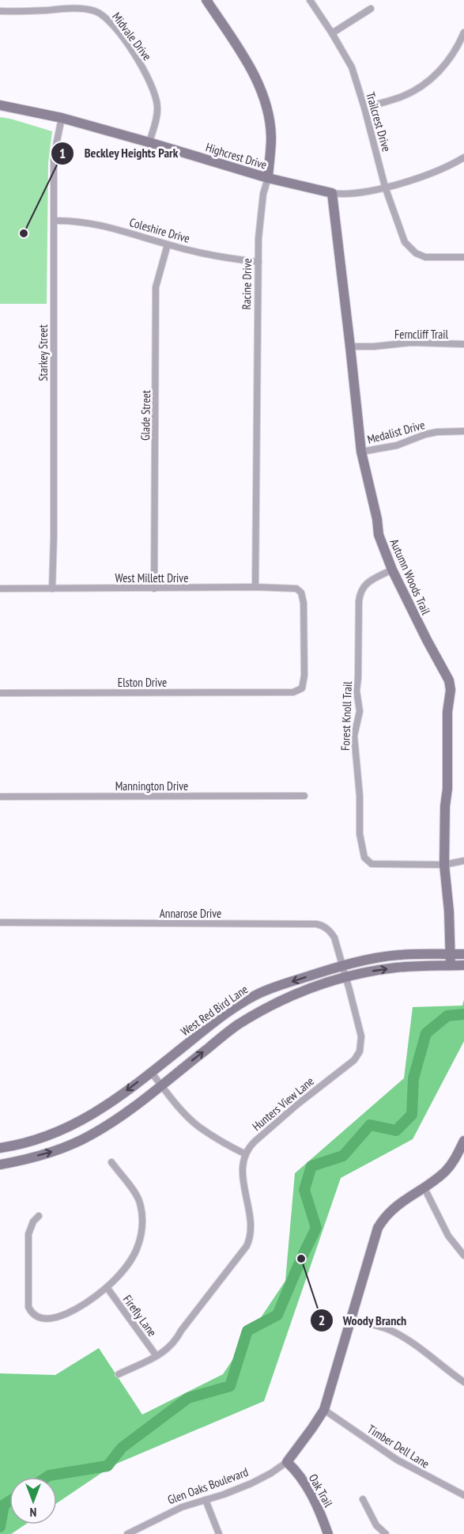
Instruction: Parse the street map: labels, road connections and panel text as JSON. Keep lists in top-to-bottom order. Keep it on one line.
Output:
{"streets":{"street":["Midvale Drive","Trailcrest Drive","Highcrest Drive","Coleshire Drive","Racine Drive","Ferncliff Trail","Starkey Street","Glade Street","Medalist Drive","Autumn Woods Trail","West Millett Drive","Elston Drive","Forest Knoll Trail","Mannington Drive","Annarose Drive","West Red Bird Lane","Hunters View Lane","Firefly Lane","Timber Dell Lane","Glen Oaks Boulevard","Oak Trail"]},"crossings":[["Midvale Drive","Highcrest Drive"],["Trailcrest Drive","Highcrest Drive"],["Highcrest Drive","Racine Drive"],["Highcrest Drive","Starkey Street"],["Highcrest Drive","Autumn Woods Trail"],["Coleshire Drive","Racine Drive"],["Coleshire Drive","Starkey Street"],["Coleshire Drive","Glade Street"],["Racine Drive","West Millett Drive"],["Ferncliff Trail","Autumn Woods Trail"],["Starkey Street","West Millett Drive"],["Glade Street","West Millett Drive"],["Medalist Drive","Autumn Woods Trail"],["Autumn Woods Trail","Forest Knoll Trail"],["Autumn Woods Trail","West Red Bird Lane"],["West Millett Drive","Elston Drive"],["Annarose Drive","West Red Bird Lane"],["Annarose Drive","Hunters View Lane"],["Timber Dell Lane","Glen Oaks Boulevard"],["Glen Oaks Boulevard","Oak Trail"]],"places":["Beckley Heights Park","Woody Branch"],"north":"bottom"}
